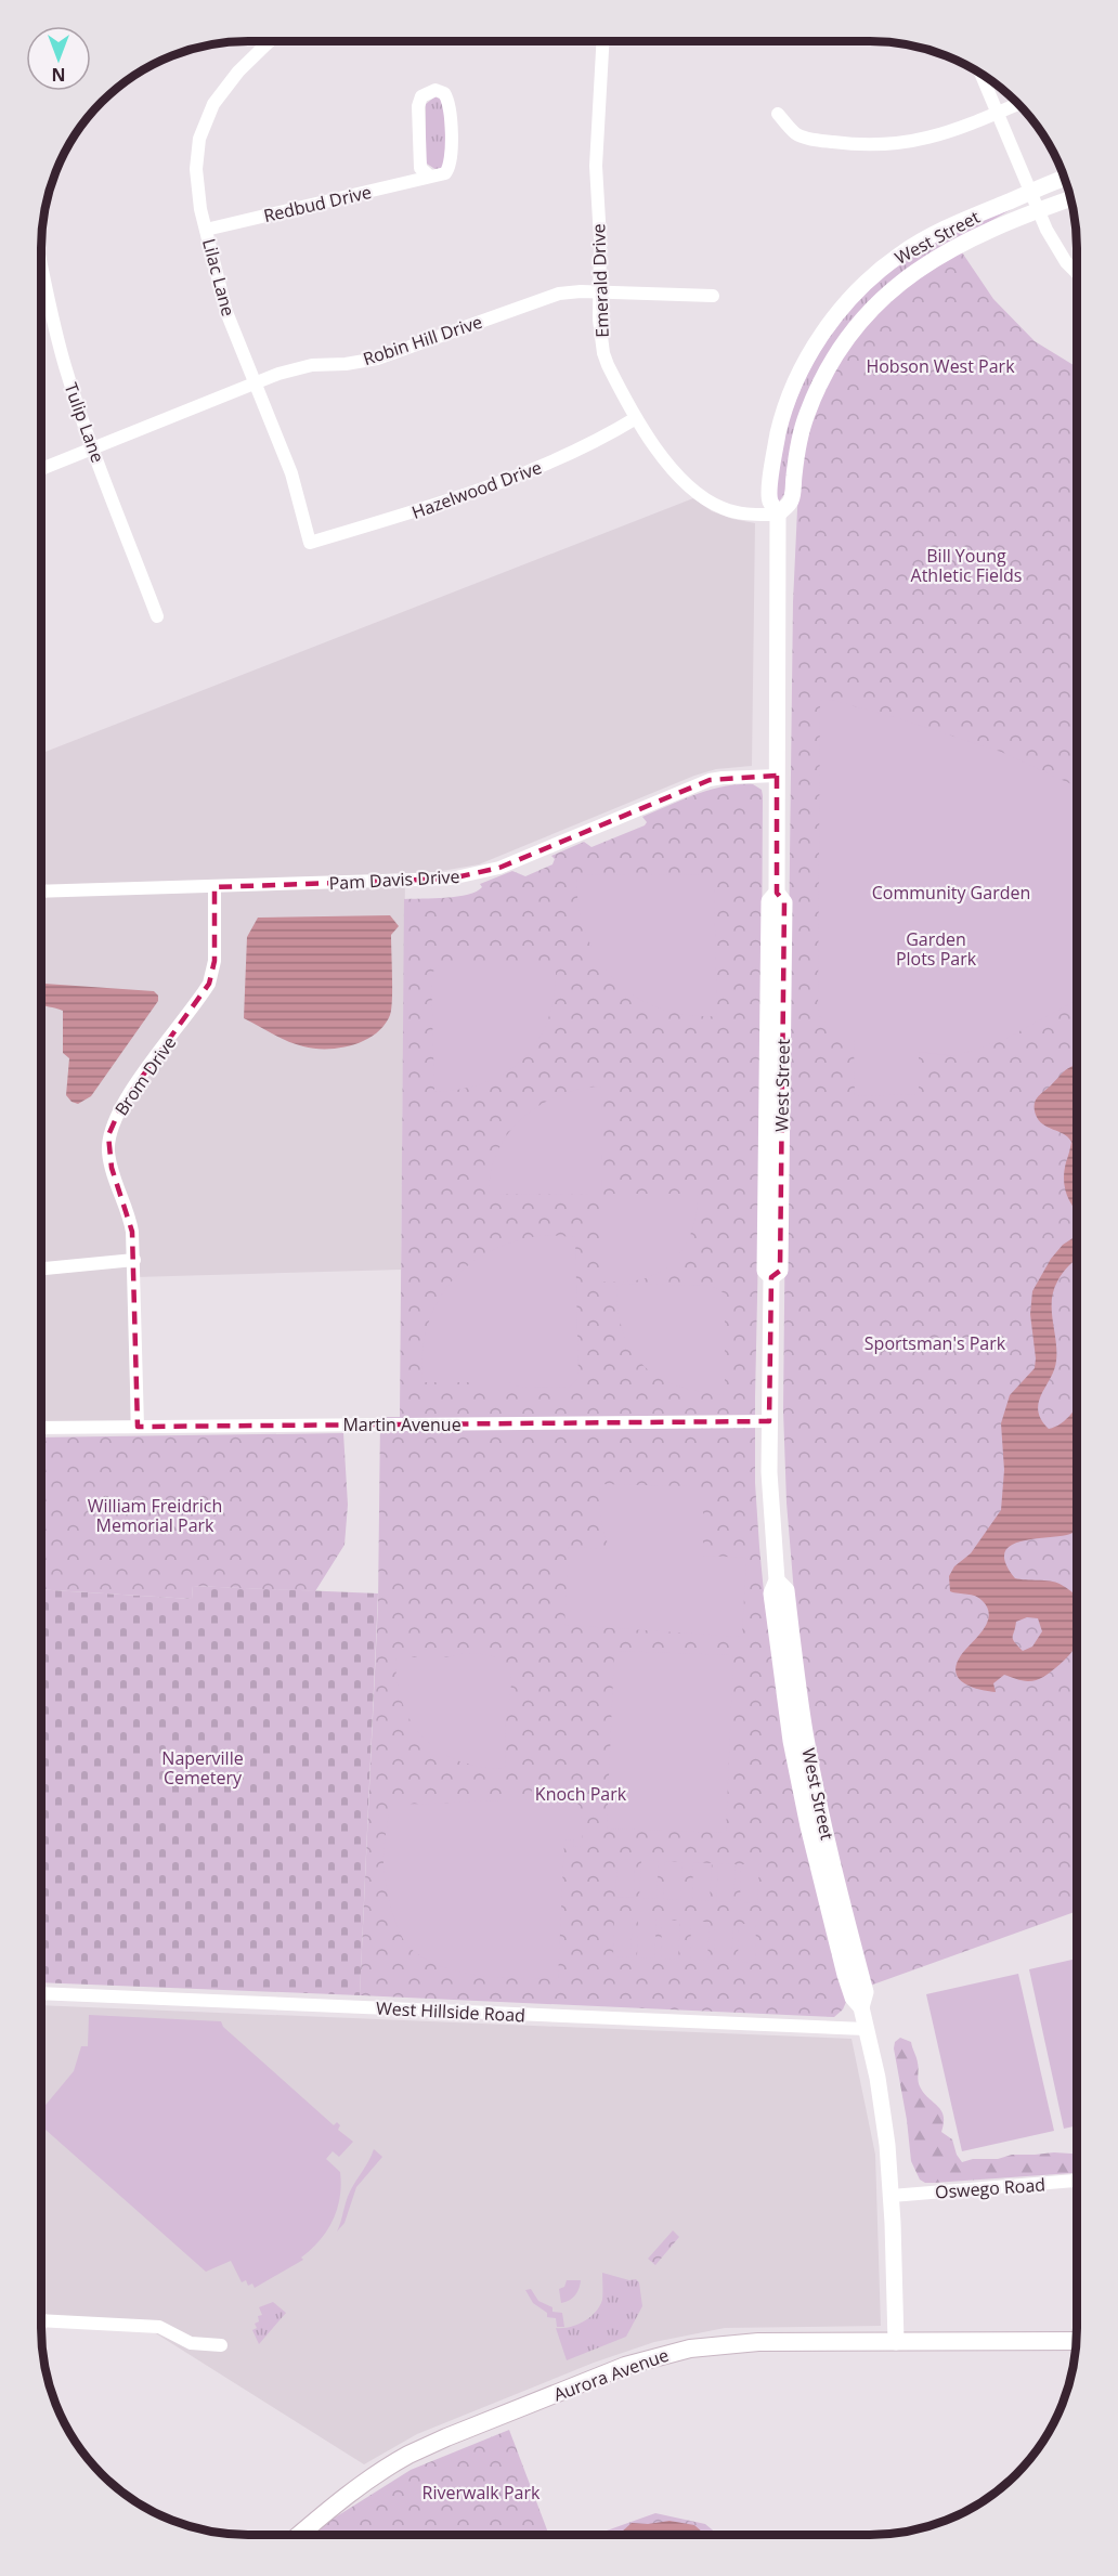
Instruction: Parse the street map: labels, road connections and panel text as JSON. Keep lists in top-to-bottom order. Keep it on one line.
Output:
{"streets":{"main road":["Aurora Avenue"],"street":["Redbud Drive","West Street","Lilac Lane","Emerald Drive","Robin Hill Drive","Tulip Lane","Hazelwood Drive","Pam Davis Drive","Brom Drive","Martin Avenue","West Hillside Road","Oswego Road"]},"crossings":[["Redbud Drive","Lilac Lane"],["West Street","Emerald Drive"],["West Street","Pam Davis Drive"],["West Street","Martin Avenue"],["West Street","West Hillside Road"],["West Street","Oswego Road"],["West Street","Aurora Avenue"],["Lilac Lane","Robin Hill Drive"],["Lilac Lane","Hazelwood Drive"],["Emerald Drive","Robin Hill Drive"],["Emerald Drive","Hazelwood Drive"],["Robin Hill Drive","Tulip Lane"],["Pam Davis Drive","Brom Drive"],["Brom Drive","Martin Avenue"]],"parks":["Hobson West Park","Bill Young Athletic Fields","Community Garden","Garden Plots Park","Sportsman's Park","William Freidrich Memorial Park","Naperville Cemetery","Knoch Park","Riverwalk Park"],"north":"bottom"}
